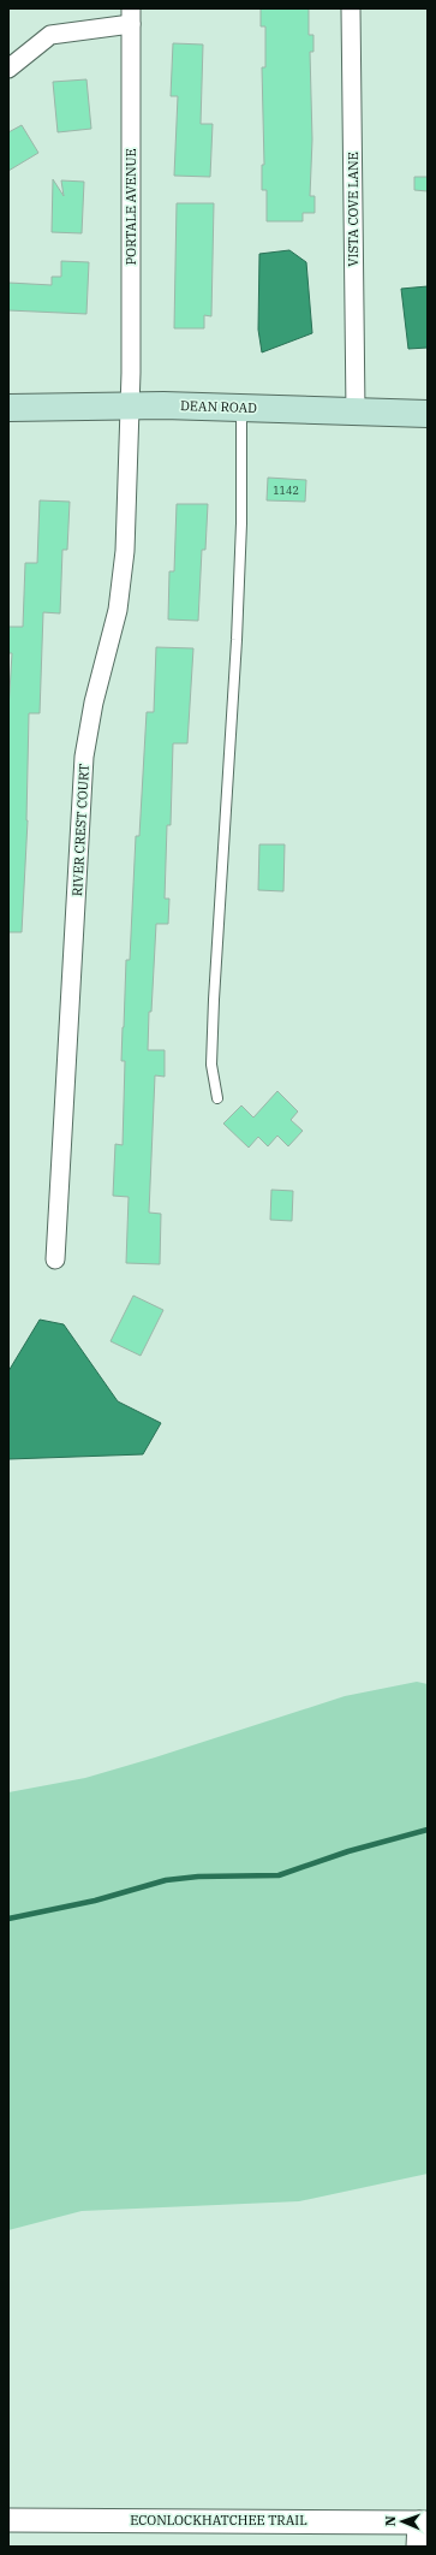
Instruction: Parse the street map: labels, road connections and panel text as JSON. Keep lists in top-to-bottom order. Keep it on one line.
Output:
{"streets":{"main road":["DEAN ROAD"],"street":["PORTALE AVENUE","VISTA COVE LANE","RIVER CREST COURT","ECONLOCKHATCHEE TRAIL"]},"crossings":[["PORTALE AVENUE","DEAN ROAD"],["PORTALE AVENUE","RIVER CREST COURT"],["VISTA COVE LANE","DEAN ROAD"],["DEAN ROAD","RIVER CREST COURT"]],"house_numbers":["1142"],"north":"left"}
